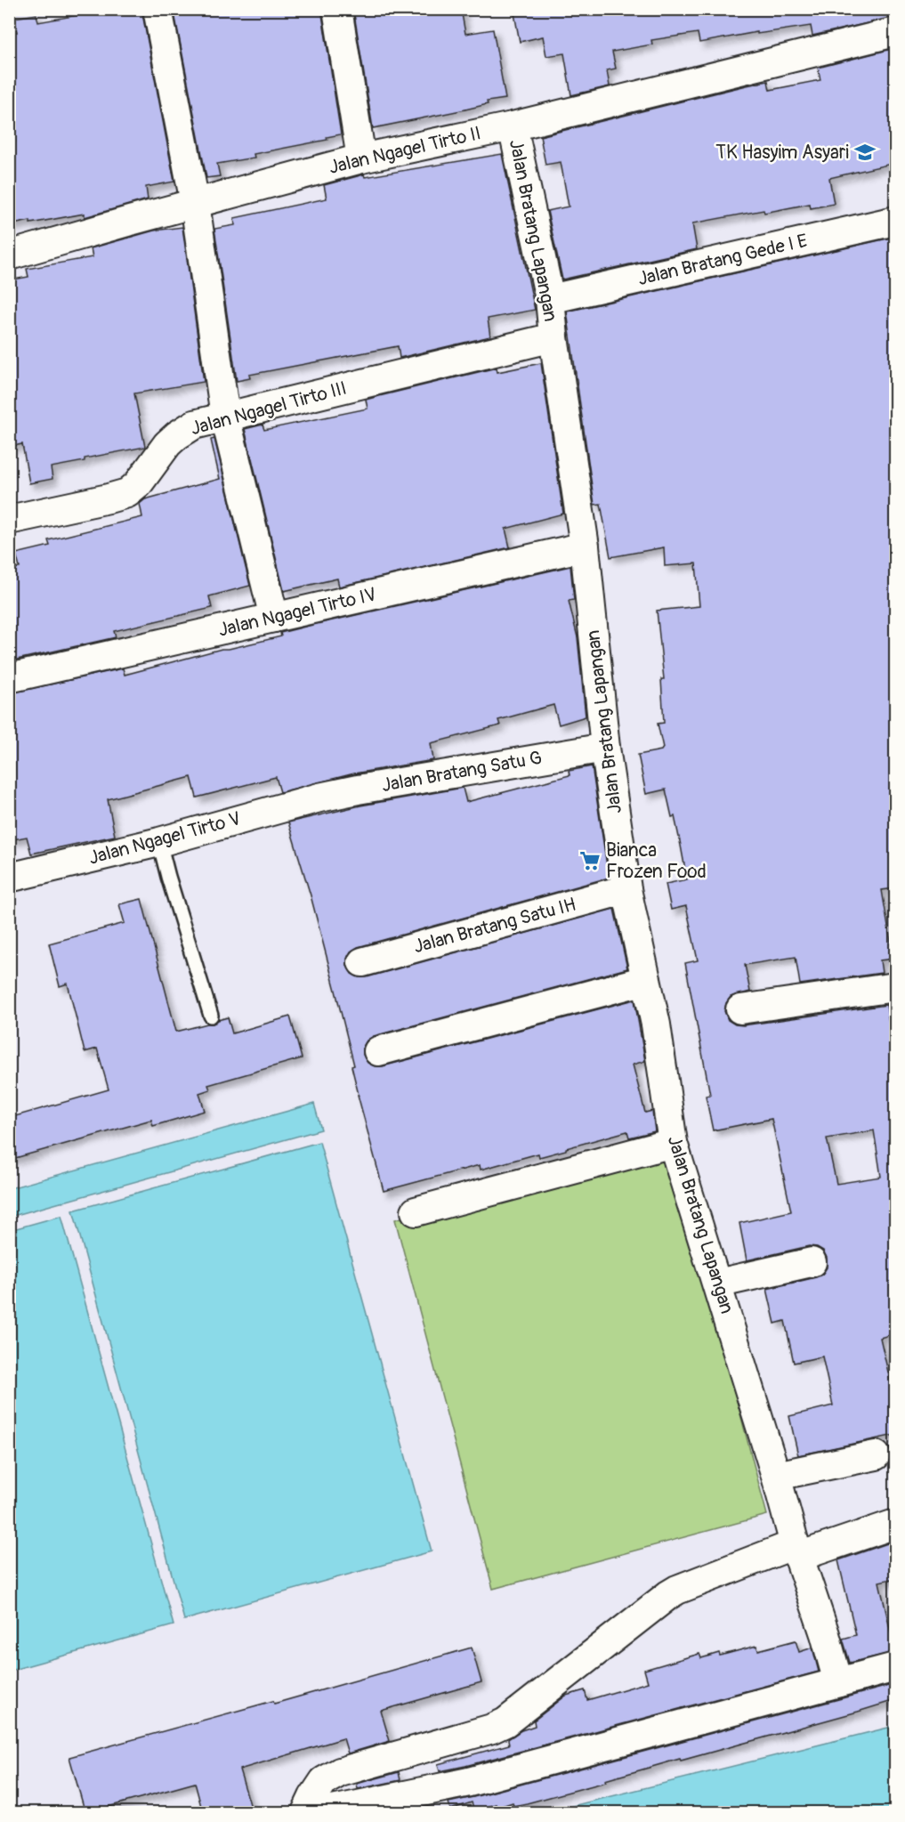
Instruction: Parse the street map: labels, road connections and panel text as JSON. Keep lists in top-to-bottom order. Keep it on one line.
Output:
{"streets":{"street":["Jalan Ngagel Tirto II","Jalan Bratang Lapangan","Jalan Bratang Gede I E","Jalan Ngagel Tirto III","Jalan Ngagel Tirto IV","Jalan Bratang Satu G","Jalan Ngagel Tirto V","Jalan Bratang Satu IH"]},"crossings":[["Jalan Ngagel Tirto II","Jalan Bratang Lapangan"],["Jalan Bratang Lapangan","Jalan Bratang Gede I E"],["Jalan Bratang Lapangan","Jalan Ngagel Tirto III"],["Jalan Bratang Lapangan","Jalan Ngagel Tirto IV"],["Jalan Bratang Lapangan","Jalan Bratang Satu G"],["Jalan Bratang Lapangan","Jalan Bratang Satu IH"],["Jalan Bratang Satu G","Jalan Ngagel Tirto V"]],"places":{"school or university":["TK Hasyim Asyari"],"supermarket":["Bianca Frozen Food"]}}
